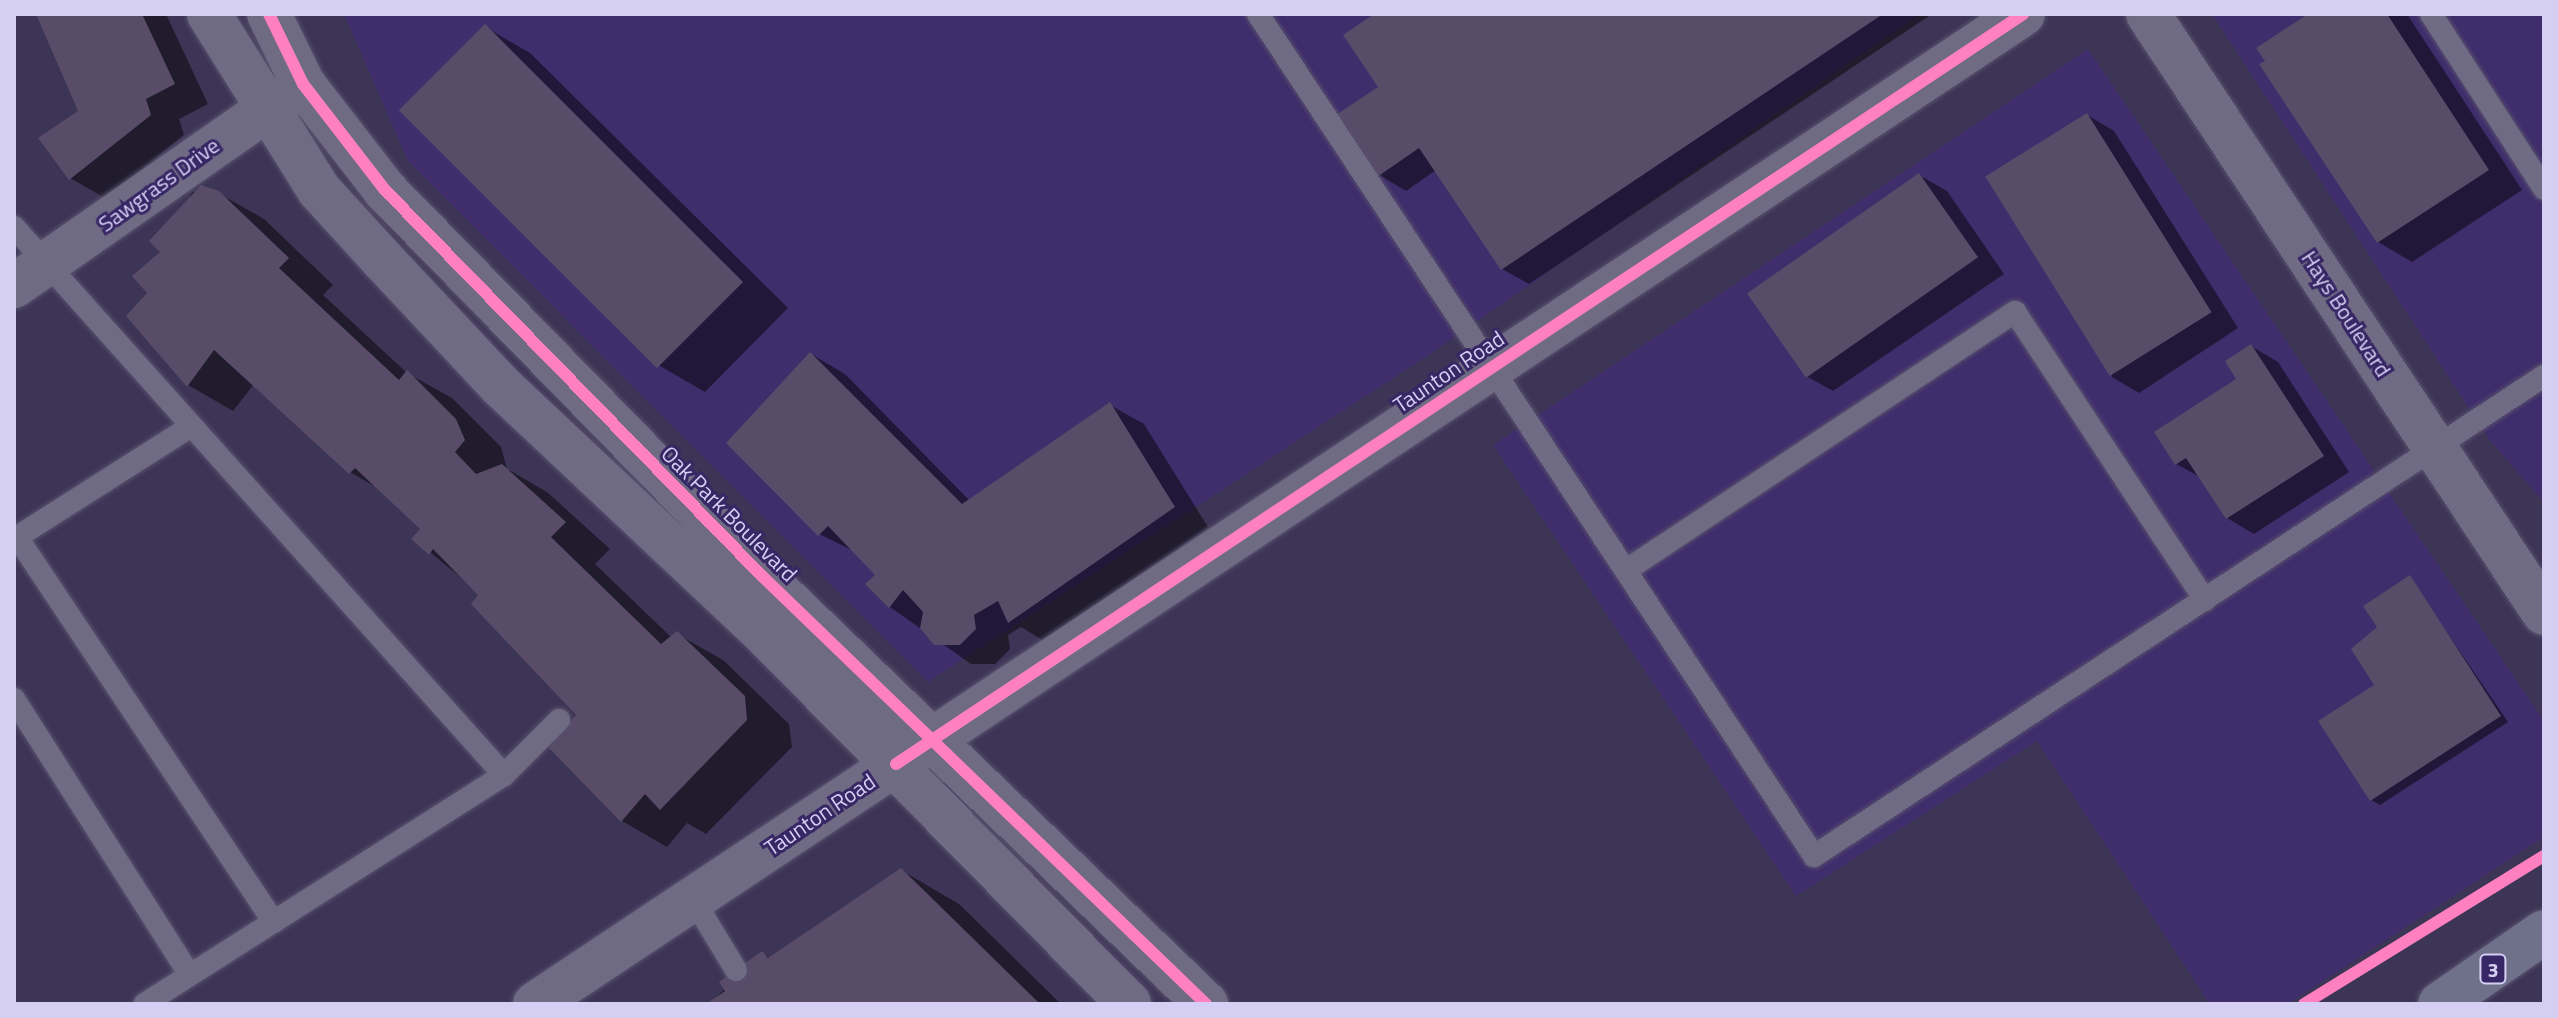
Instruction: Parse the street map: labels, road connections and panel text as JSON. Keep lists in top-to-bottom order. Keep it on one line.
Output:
{"streets":{"main road":["3"],"street":["Sawgrass Drive","Hays Boulevard","Taunton Road","Oak Park Boulevard"]},"crossings":[["Sawgrass Drive","Oak Park Boulevard"],["Taunton Road","Oak Park Boulevard"]]}
